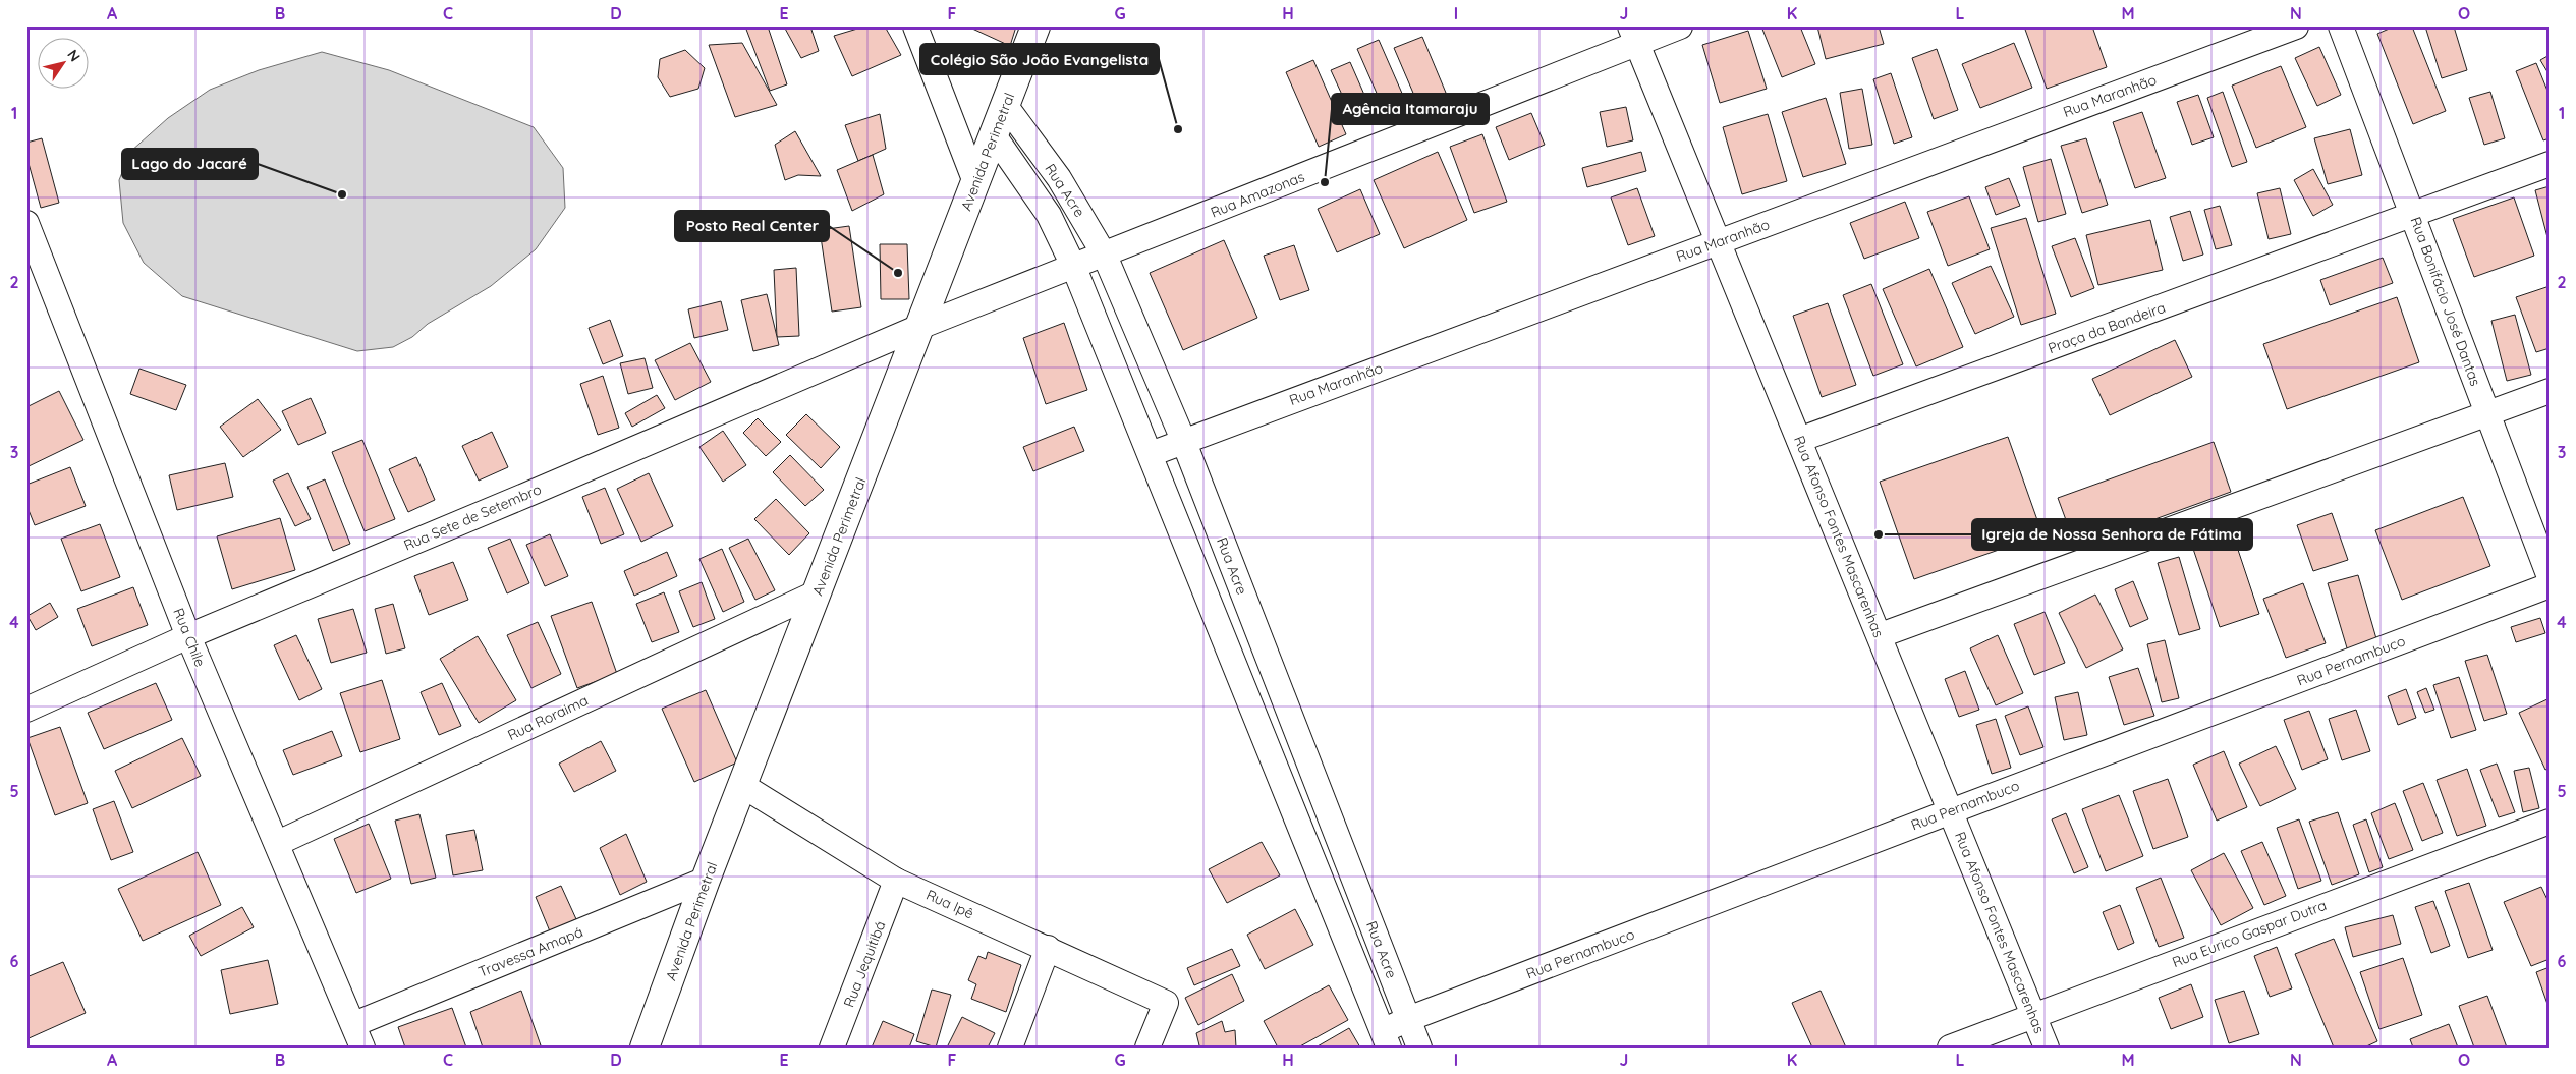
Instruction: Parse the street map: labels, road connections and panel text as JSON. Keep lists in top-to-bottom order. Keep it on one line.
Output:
{"streets":{"main road":["Avenida Perimetral"],"street":["Rua Maranhão","Rua Acre","Rua Amazonas","Rua Bonifácio José Dantas","Praça da Bandeira","Rua Sete de Setembro","Rua Afonso Fontes Mascarenhas","Rua Chile","Rua Pernambuco","Rua Roraima","Rua Ipê","Rua Eurico Gaspar Dutra","Travessa Amapá","Rua Jequitibá"]},"crossings":[["Rua Maranhão","Rua Acre"],["Rua Maranhão","Rua Afonso Fontes Mascarenhas"],["Avenida Perimetral","Rua Acre"],["Avenida Perimetral","Rua Amazonas"],["Avenida Perimetral","Rua Sete de Setembro"],["Avenida Perimetral","Rua Roraima"],["Avenida Perimetral","Rua Ipê"],["Avenida Perimetral","Travessa Amapá"],["Rua Acre","Rua Amazonas"],["Rua Acre","Rua Pernambuco"],["Rua Amazonas","Rua Sete de Setembro"],["Rua Amazonas","Rua Afonso Fontes Mascarenhas"],["Rua Bonifácio José Dantas","Praça da Bandeira"],["Praça da Bandeira","Rua Afonso Fontes Mascarenhas"],["Rua Sete de Setembro","Rua Chile"],["Rua Afonso Fontes Mascarenhas","Rua Pernambuco"],["Rua Afonso Fontes Mascarenhas","Rua Eurico Gaspar Dutra"],["Rua Chile","Rua Roraima"],["Rua Chile","Travessa Amapá"],["Rua Ipê","Rua Jequitibá"]],"places":["Colégio São João Evangelista","Agência Itamaraju","Lago do Jacaré","Posto Real Center","Igreja de Nossa Senhora de Fátima"],"north":"top right","grid":{"columns":["A","B","C","D","E","F","G","H","I","J","K","L","M","N","O"],"rows":["1","2","3","4","5","6"]}}
